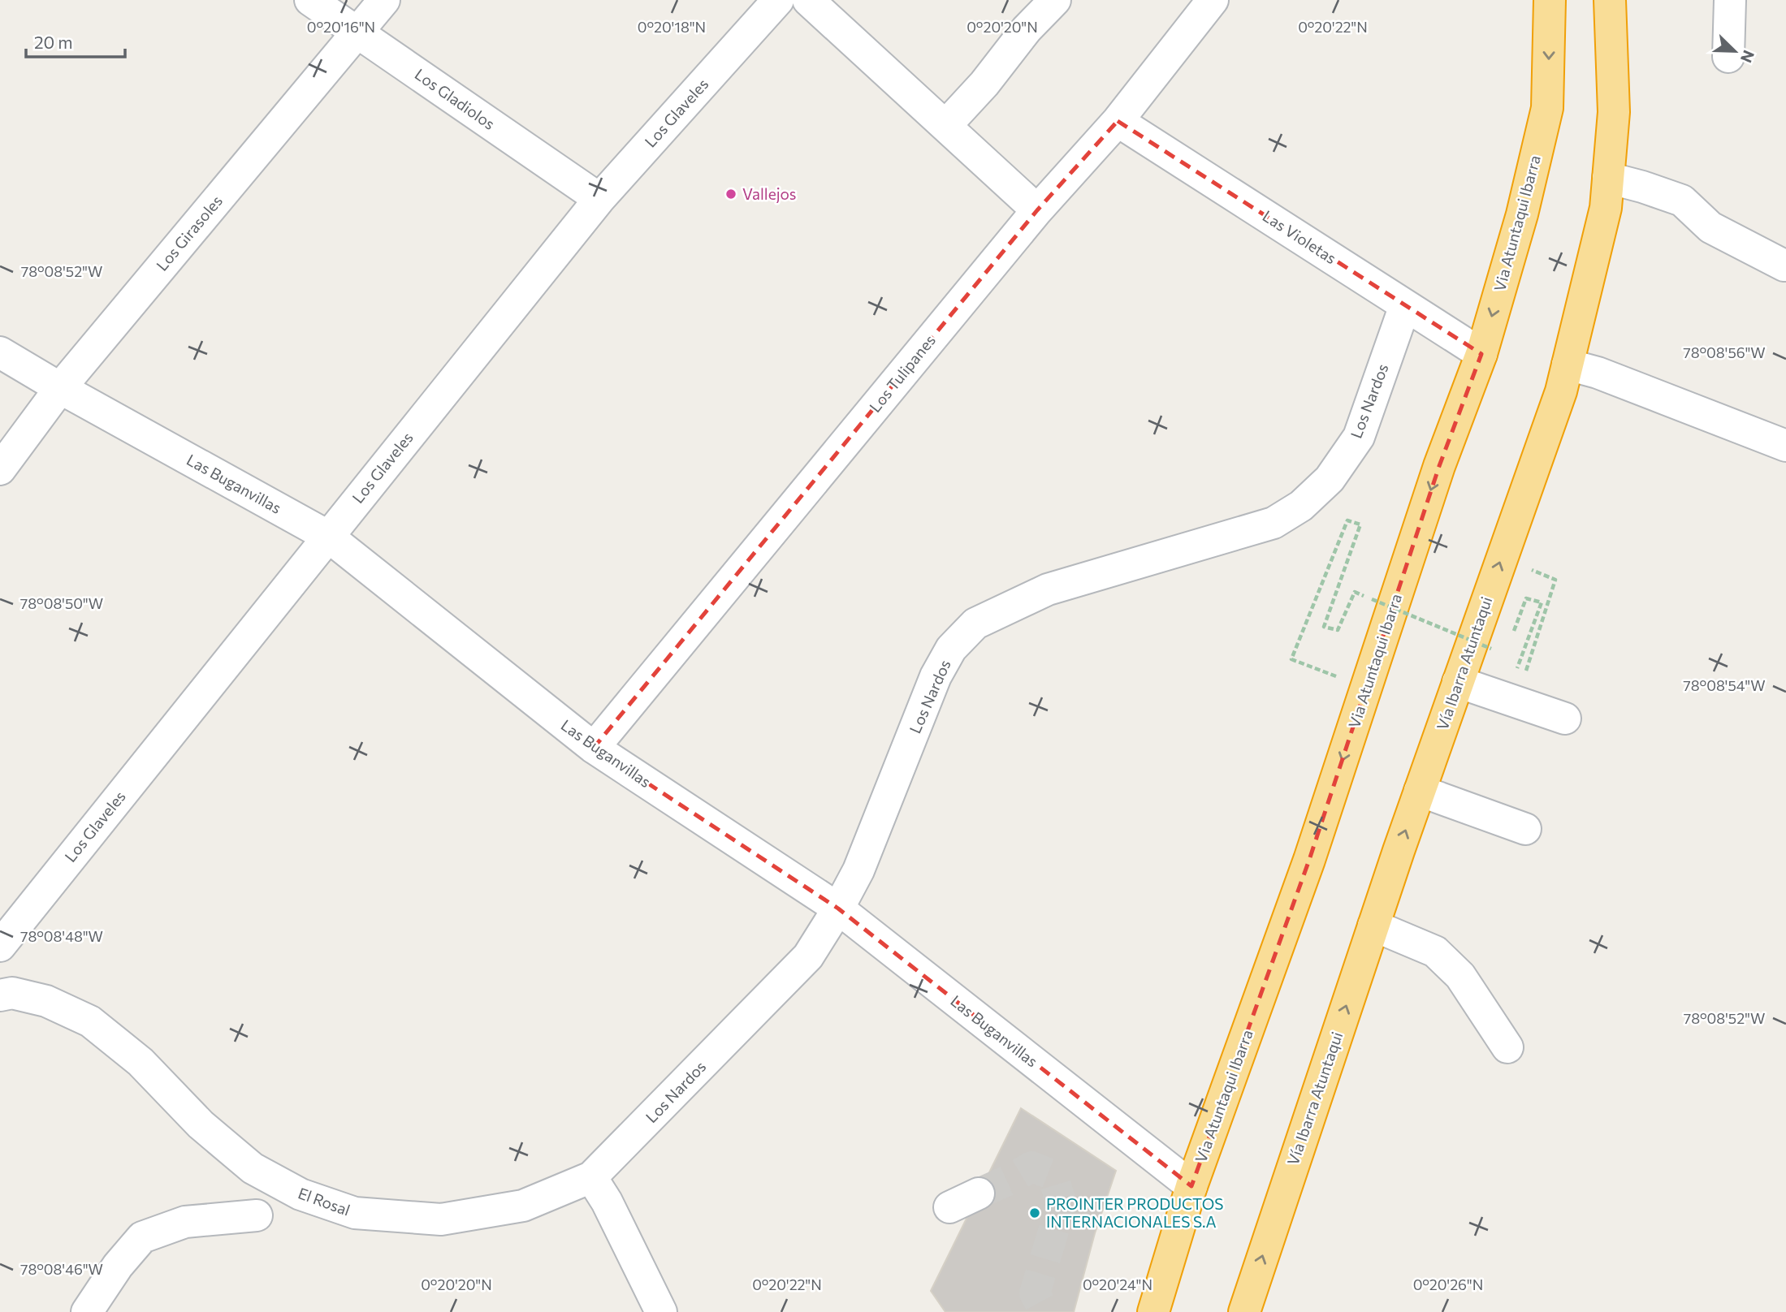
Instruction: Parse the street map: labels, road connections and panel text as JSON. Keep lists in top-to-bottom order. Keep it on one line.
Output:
{"streets":{"highway":["Via Atuntaqui Ibarra","Vía Ibarra Atuntaqui"],"street":["Los Gladiolos","Los Glaveles","Los Girasoles","Las Violetas","Los Tulipanes","Los Nardos","Las Buganvillas","El Rosal"]},"crossings":[["Los Gladiolos","Los Glaveles"],["Los Gladiolos","Los Girasoles"],["Los Glaveles","Las Buganvillas"],["Via Atuntaqui Ibarra","Las Violetas"],["Via Atuntaqui Ibarra","Las Buganvillas"],["Los Girasoles","Las Buganvillas"],["Las Violetas","Los Tulipanes"],["Las Violetas","Los Nardos"],["Los Tulipanes","Las Buganvillas"],["Los Nardos","Las Buganvillas"],["Los Nardos","El Rosal"]],"one_way":["Via Atuntaqui Ibarra","Vía Ibarra Atuntaqui"],"places":["Vallejos","PROINTER PRODUCTOS INTERNACIONALES S.A"],"scale_bar":"20 m","north":"bottom right","coordinates":["0°20'16\"N","0°20'18\"N","0°20'20\"N","0°20'22\"N","78°08'52\"W","78°08'56\"W","78°08'50\"W","78°08'54\"W","78°08'48\"W","78°08'46\"W","0°20'24\"N","0°20'26\"N"]}
